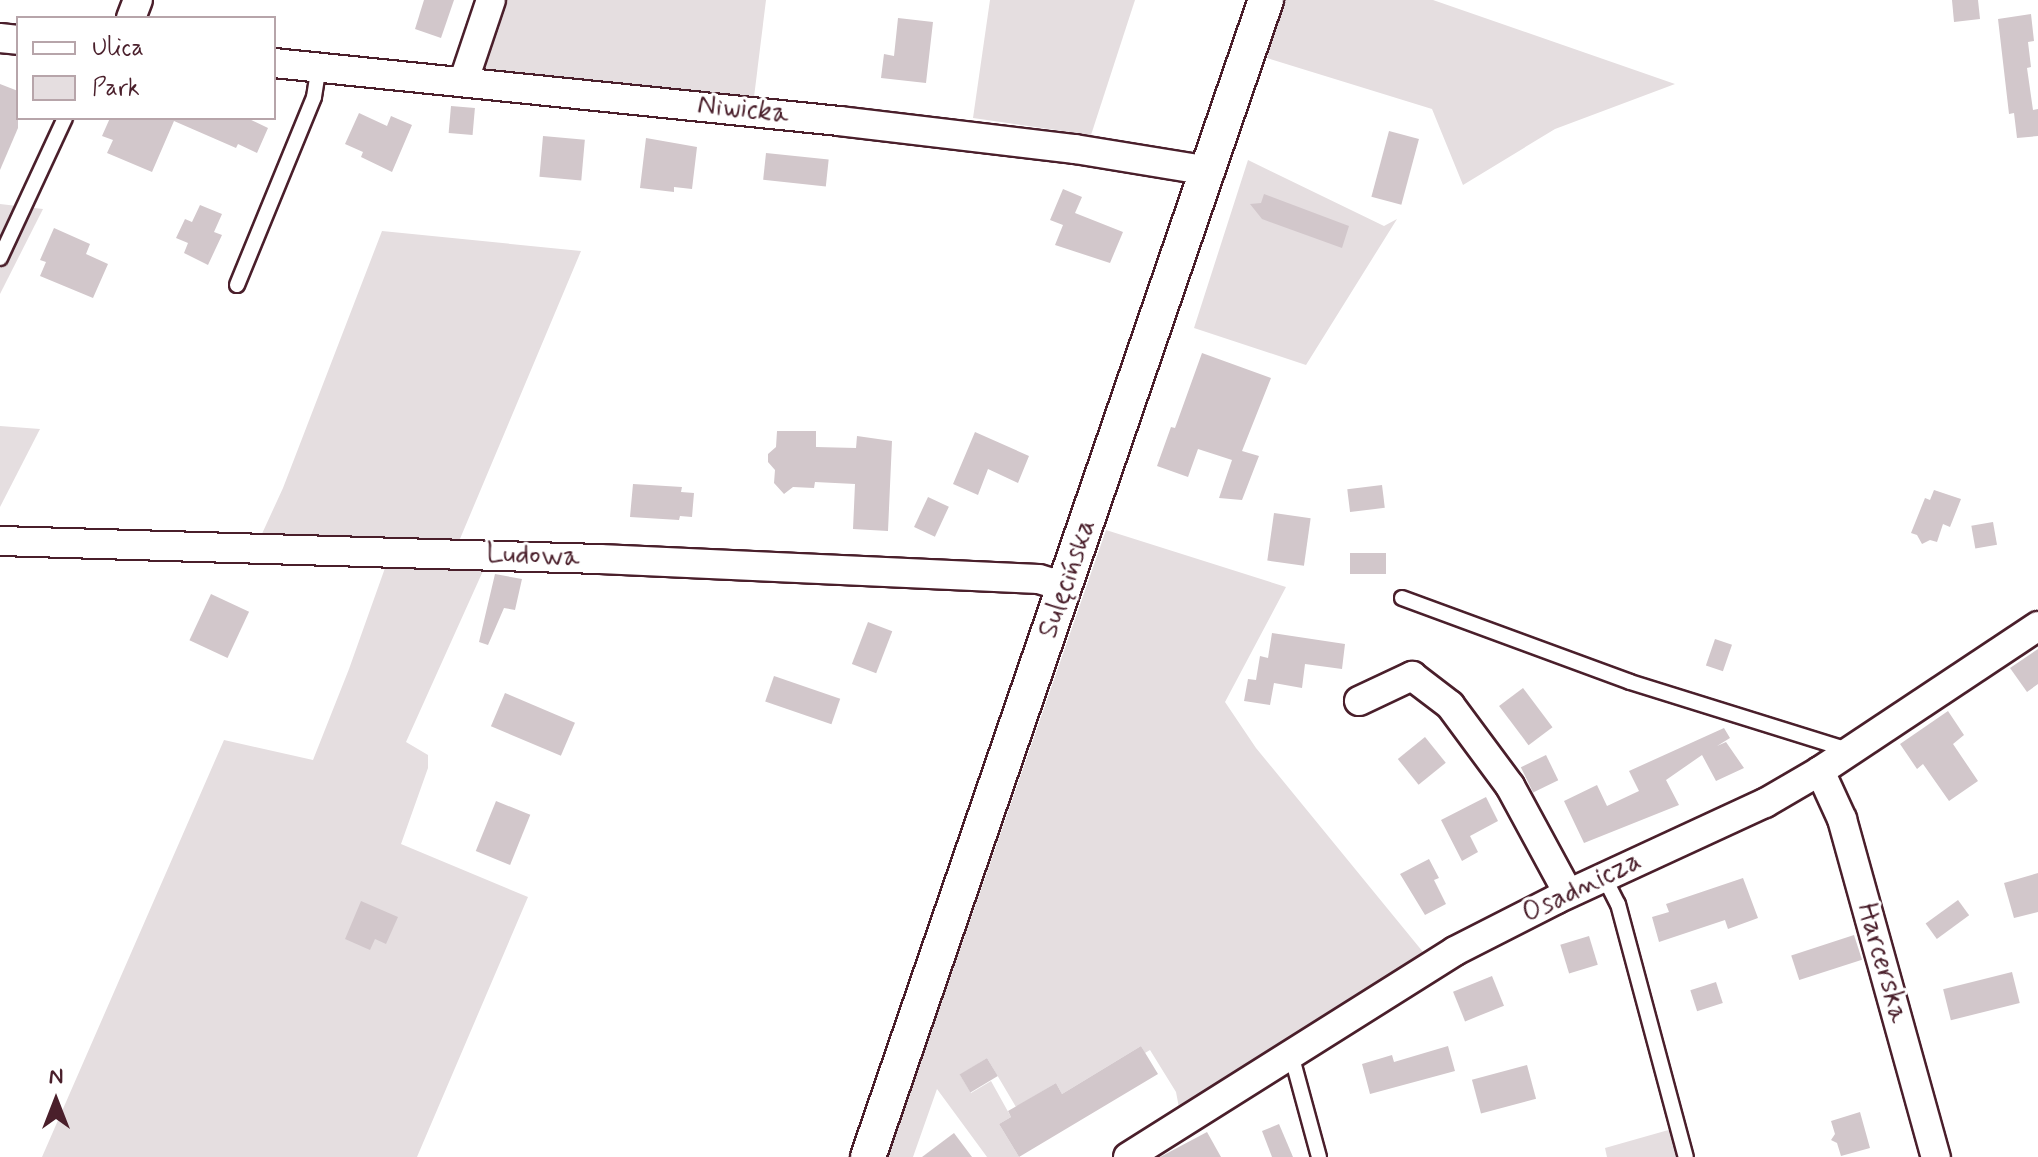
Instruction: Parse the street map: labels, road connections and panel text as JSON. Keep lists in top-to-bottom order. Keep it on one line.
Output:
{"streets":{"street":["Niwicka","Ludowa","Sulęcińska","Osadnicza","Harcerska"]},"crossings":[["Niwicka","Sulęcińska"],["Ludowa","Sulęcińska"],["Osadnicza","Harcerska"]],"legend":["Ulica","Park"],"north":"top"}
